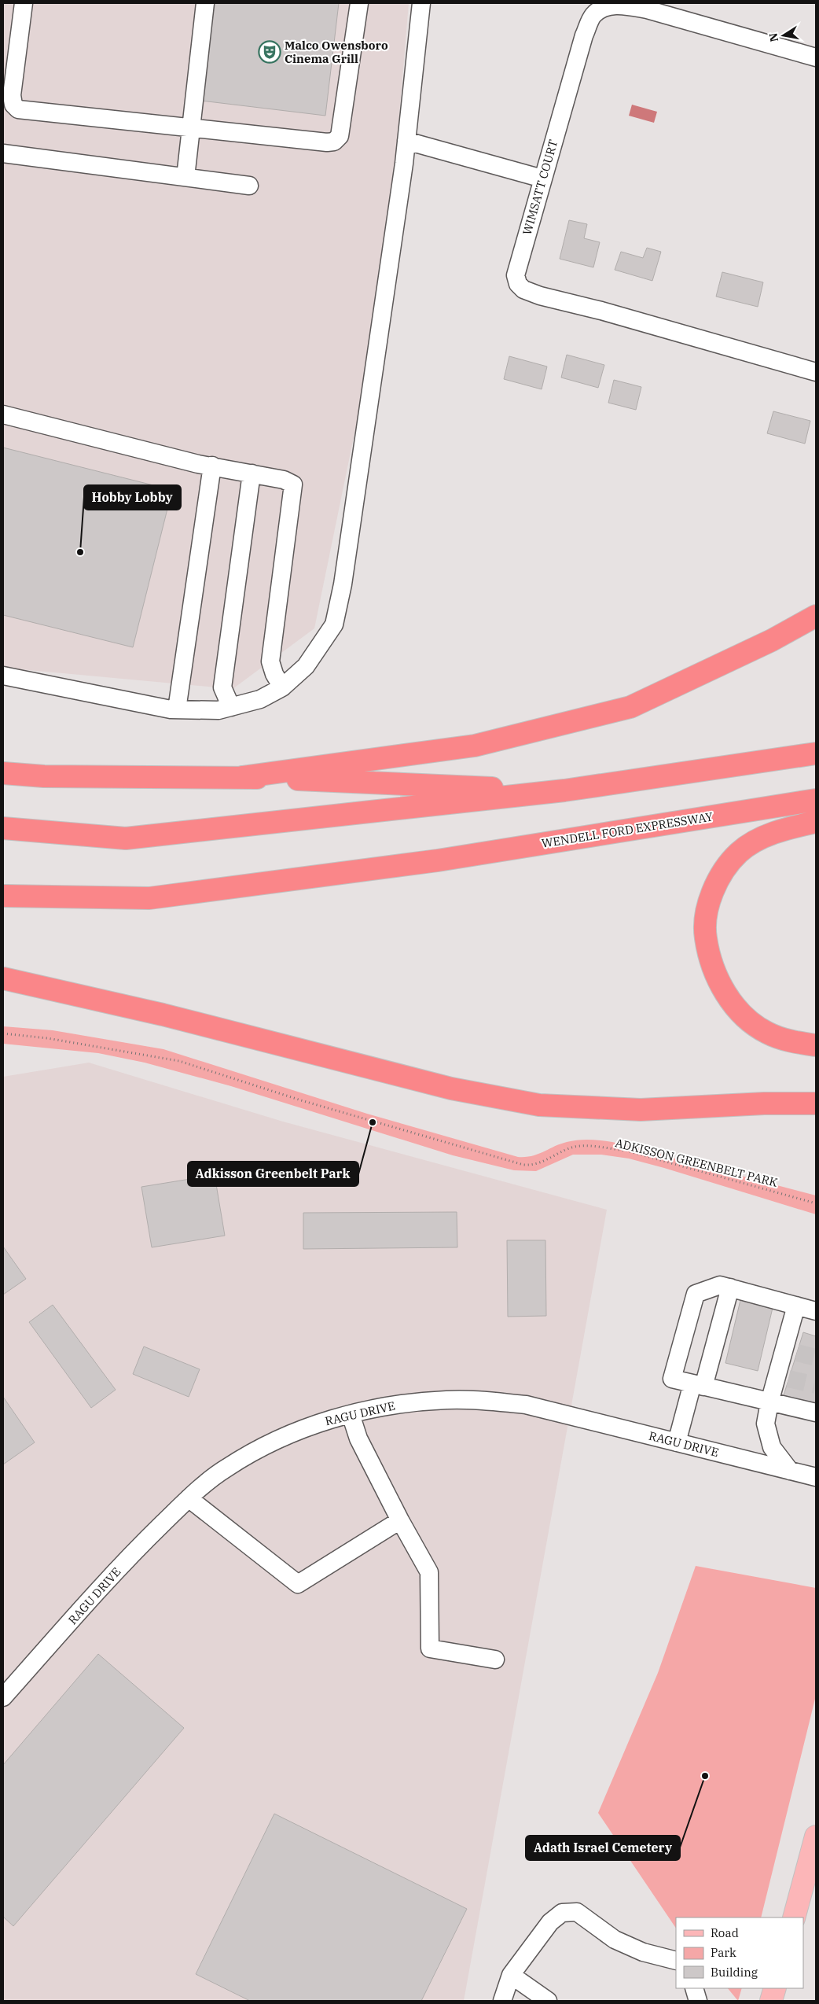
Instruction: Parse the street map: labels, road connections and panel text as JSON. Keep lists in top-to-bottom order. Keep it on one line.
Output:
{"streets":{"highway":["WENDELL FORD EXPRESSWAY"],"street":["WIMSATT COURT","RAGU DRIVE"],"path":["ADKISSON GREENBELT PARK"]},"places":{"theatre":["Malco Owensboro Cinema Grill"],"other":["Hobby Lobby","Adkisson Greenbelt Park","Adath Israel Cemetery"]},"legend":["Road","Park","Building"],"north":"left"}
